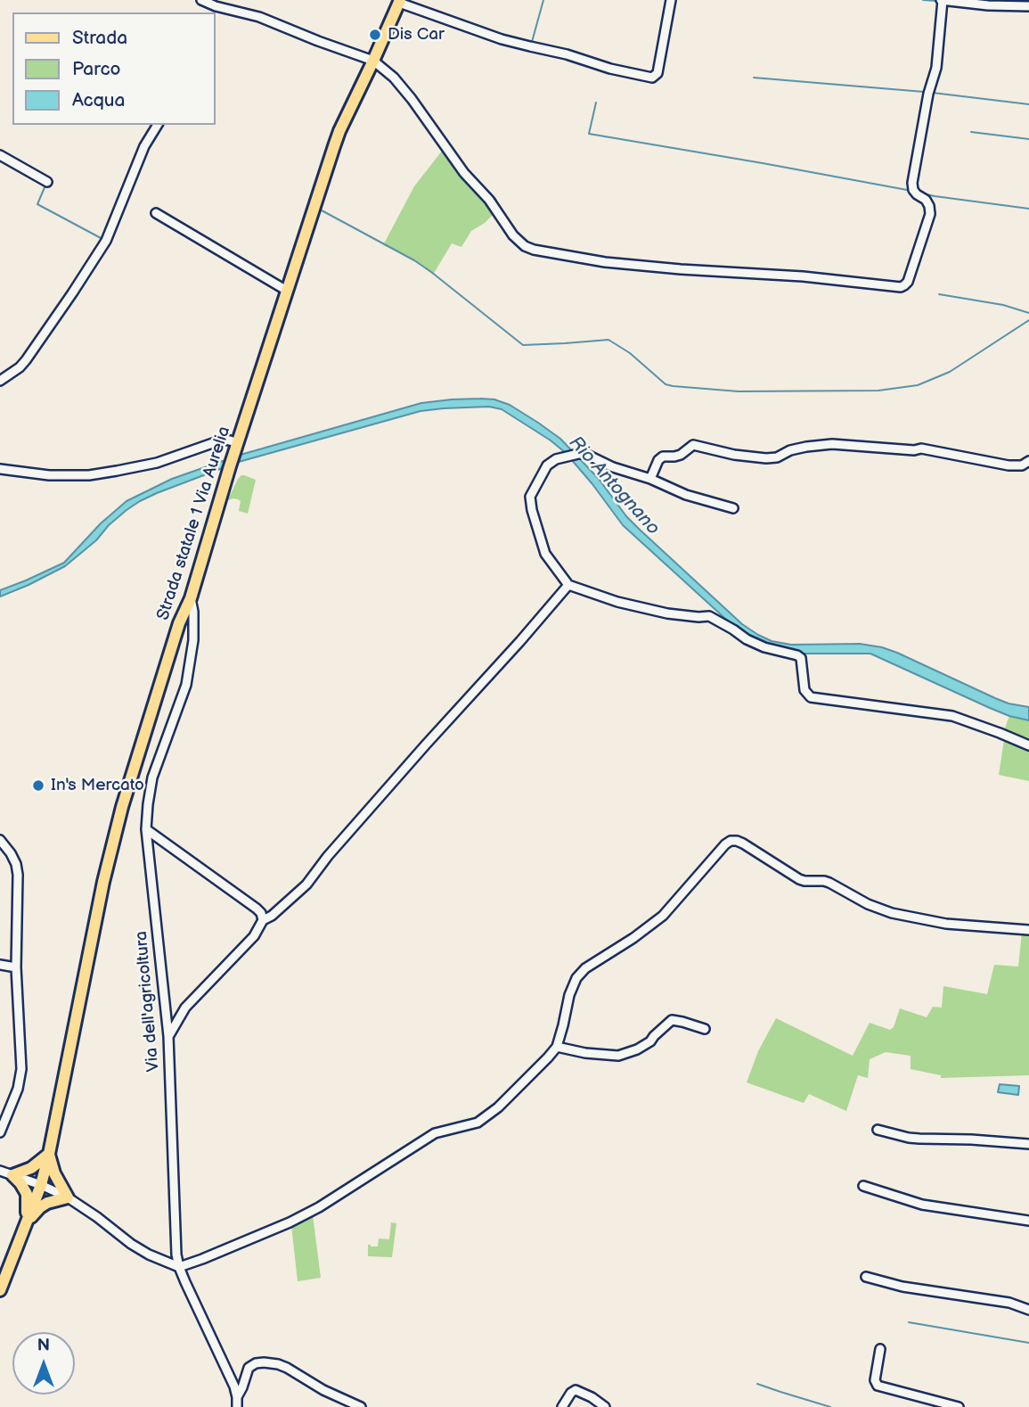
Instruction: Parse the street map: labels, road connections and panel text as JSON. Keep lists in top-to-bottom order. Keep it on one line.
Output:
{"streets":{"main road":["Strada statale 1 Via Aurelia"],"street":["Via dell'agricoltura"]},"crossings":[["Strada statale 1 Via Aurelia","Via dell'agricoltura"]],"water":["Rio Antognano"],"places":["Dis Car","In's Mercato"],"legend":["Strada","Parco","Acqua"],"north":"top"}
